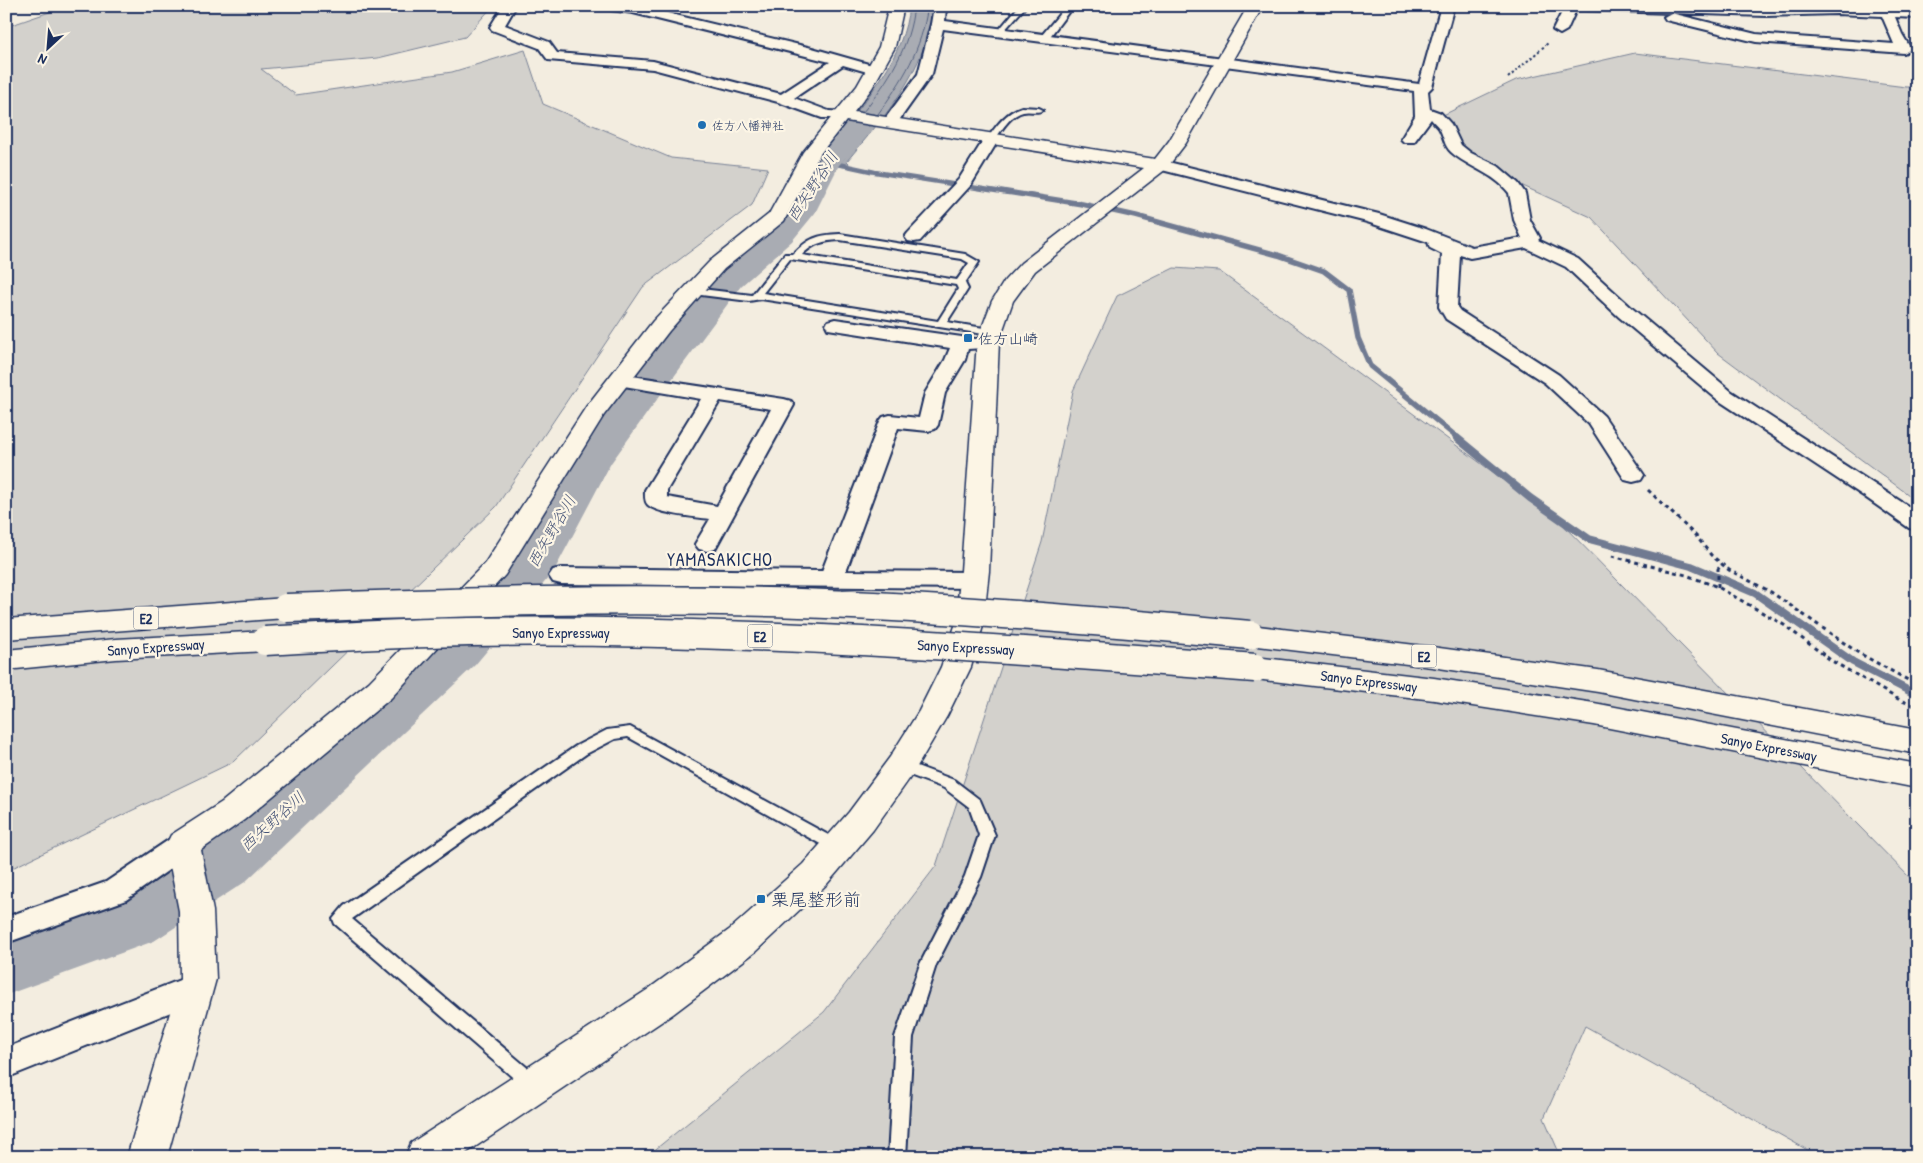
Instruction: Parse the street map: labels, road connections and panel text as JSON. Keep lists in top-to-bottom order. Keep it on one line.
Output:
{"streets":{"main road":["E2","Sanyo Expressway"]},"districts":["YAMASAKICHO"],"water":["西矢野谷川"],"places":{"other":["佐方八幡神社"],"transit":["佐方山崎","栗尾整形前"]},"north":"bottom left"}
